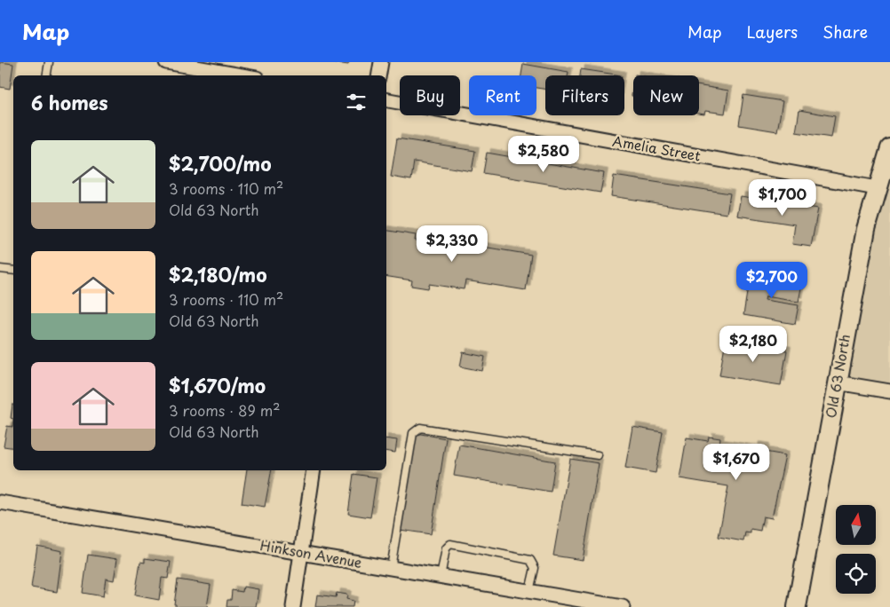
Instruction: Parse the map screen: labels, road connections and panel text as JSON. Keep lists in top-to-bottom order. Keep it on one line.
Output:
{"streets":{"main road":["Old 63 North"],"street":["Amelia Street","Hinkson Avenue"]},"crossings":[["Amelia Street","Old 63 North"]],"north":"top","page":{"header":"Map","nav":["Map","Layers","Share"],"chip":["Buy","Rent","Filters","New"],"heading":"6 homes","list":[{"name":"$2,700/mo","note":"3 rooms · 110 m² · Old 63 North"},{"name":"$2,180/mo","note":"3 rooms · 110 m² · Old 63 North"},{"name":"$1,670/mo","note":"3 rooms · 89 m² · Old 63 North"}],"price":["$2,580","$1,700","$2,330","$2,700","$2,180","$1,670"]}}
